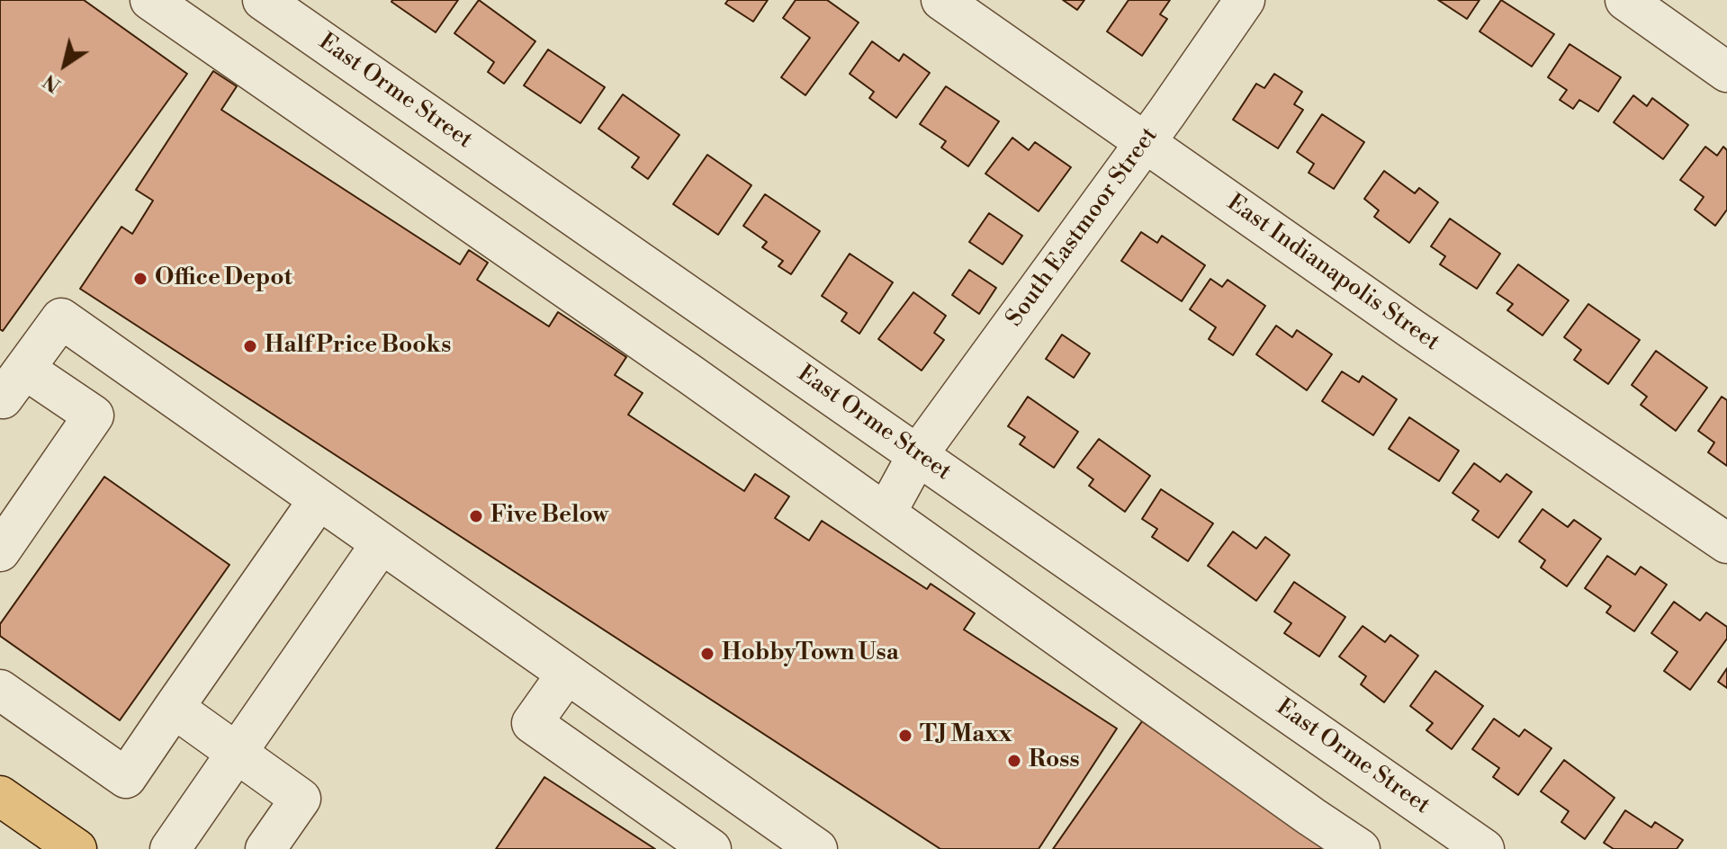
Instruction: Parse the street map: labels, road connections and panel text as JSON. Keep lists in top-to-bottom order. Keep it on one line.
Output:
{"streets":{"street":["East Orme Street","South Eastmoor Street","East Indianapolis Street"]},"crossings":[["East Orme Street","South Eastmoor Street"],["South Eastmoor Street","East Indianapolis Street"]],"places":["Office Depot","Half Price Books","Five Below","HobbyTown Usa","TJ Maxx","Ross"],"north":"bottom left"}
